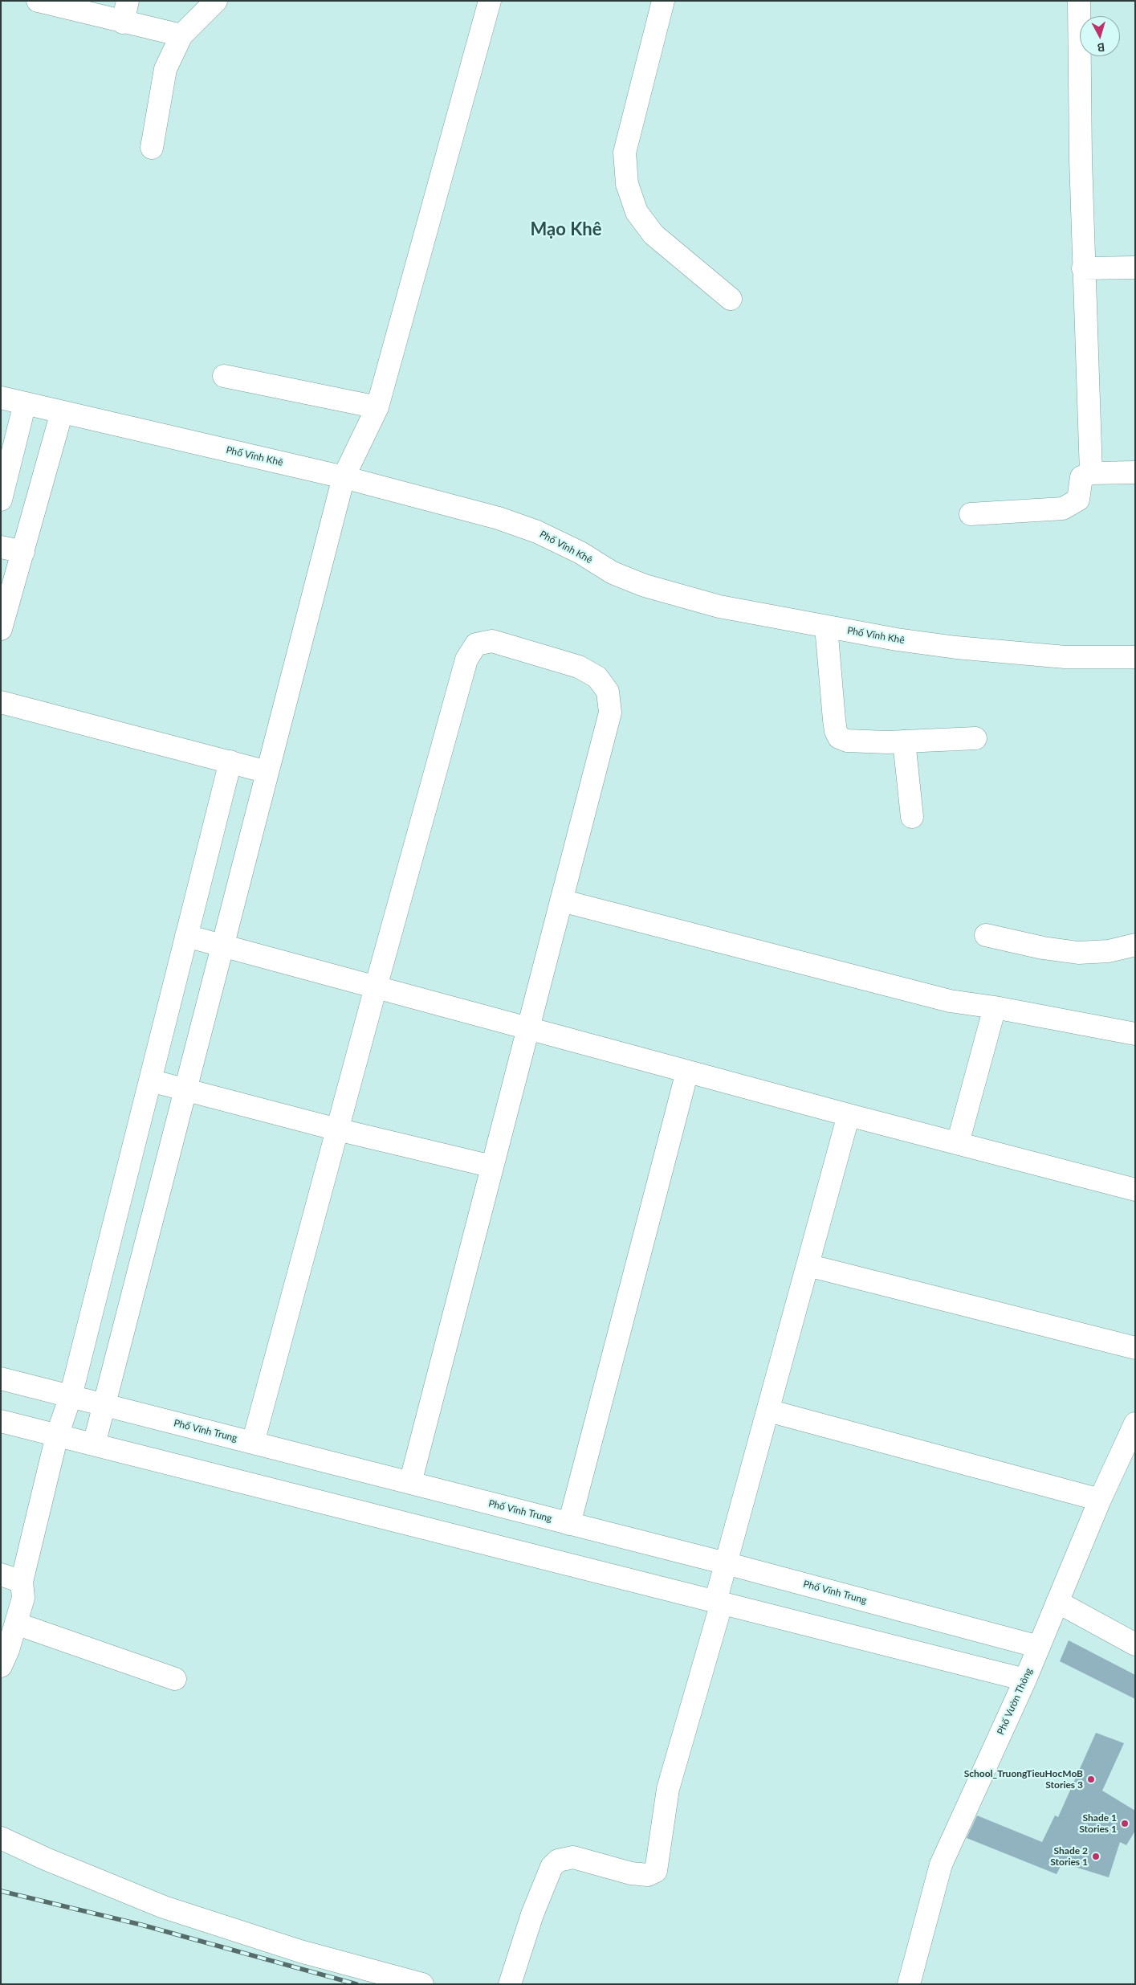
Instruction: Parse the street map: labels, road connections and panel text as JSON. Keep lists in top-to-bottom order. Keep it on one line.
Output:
{"streets":{"street":["Phố Vĩnh Khê","Phố Vĩnh Trung","Phố Vườn Thông"]},"crossings":[["Phố Vĩnh Trung","Phố Vườn Thông"]],"districts":["Mạo Khê"],"places":["School_TruongTieuHocMoB Stories 3","Shade 1 Stories 1","Shade 2 Stories 1"],"north":"bottom"}
